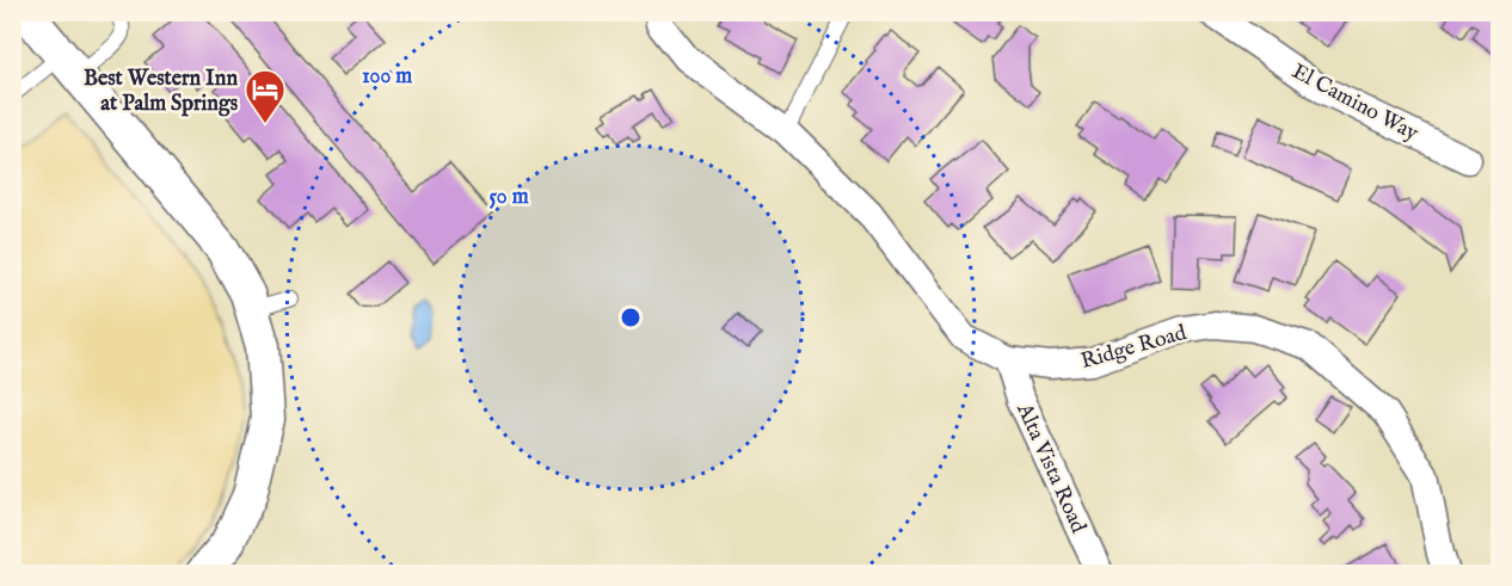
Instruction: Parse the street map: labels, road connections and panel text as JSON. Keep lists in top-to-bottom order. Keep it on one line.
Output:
{"streets":{"street":["El Camino Way","Ridge Road","Alta Vista Road"]},"crossings":[["Ridge Road","Alta Vista Road"]],"places":{"hotel":["Best Western Inn at Palm Springs"]},"rings":["100 m","50 m"]}
